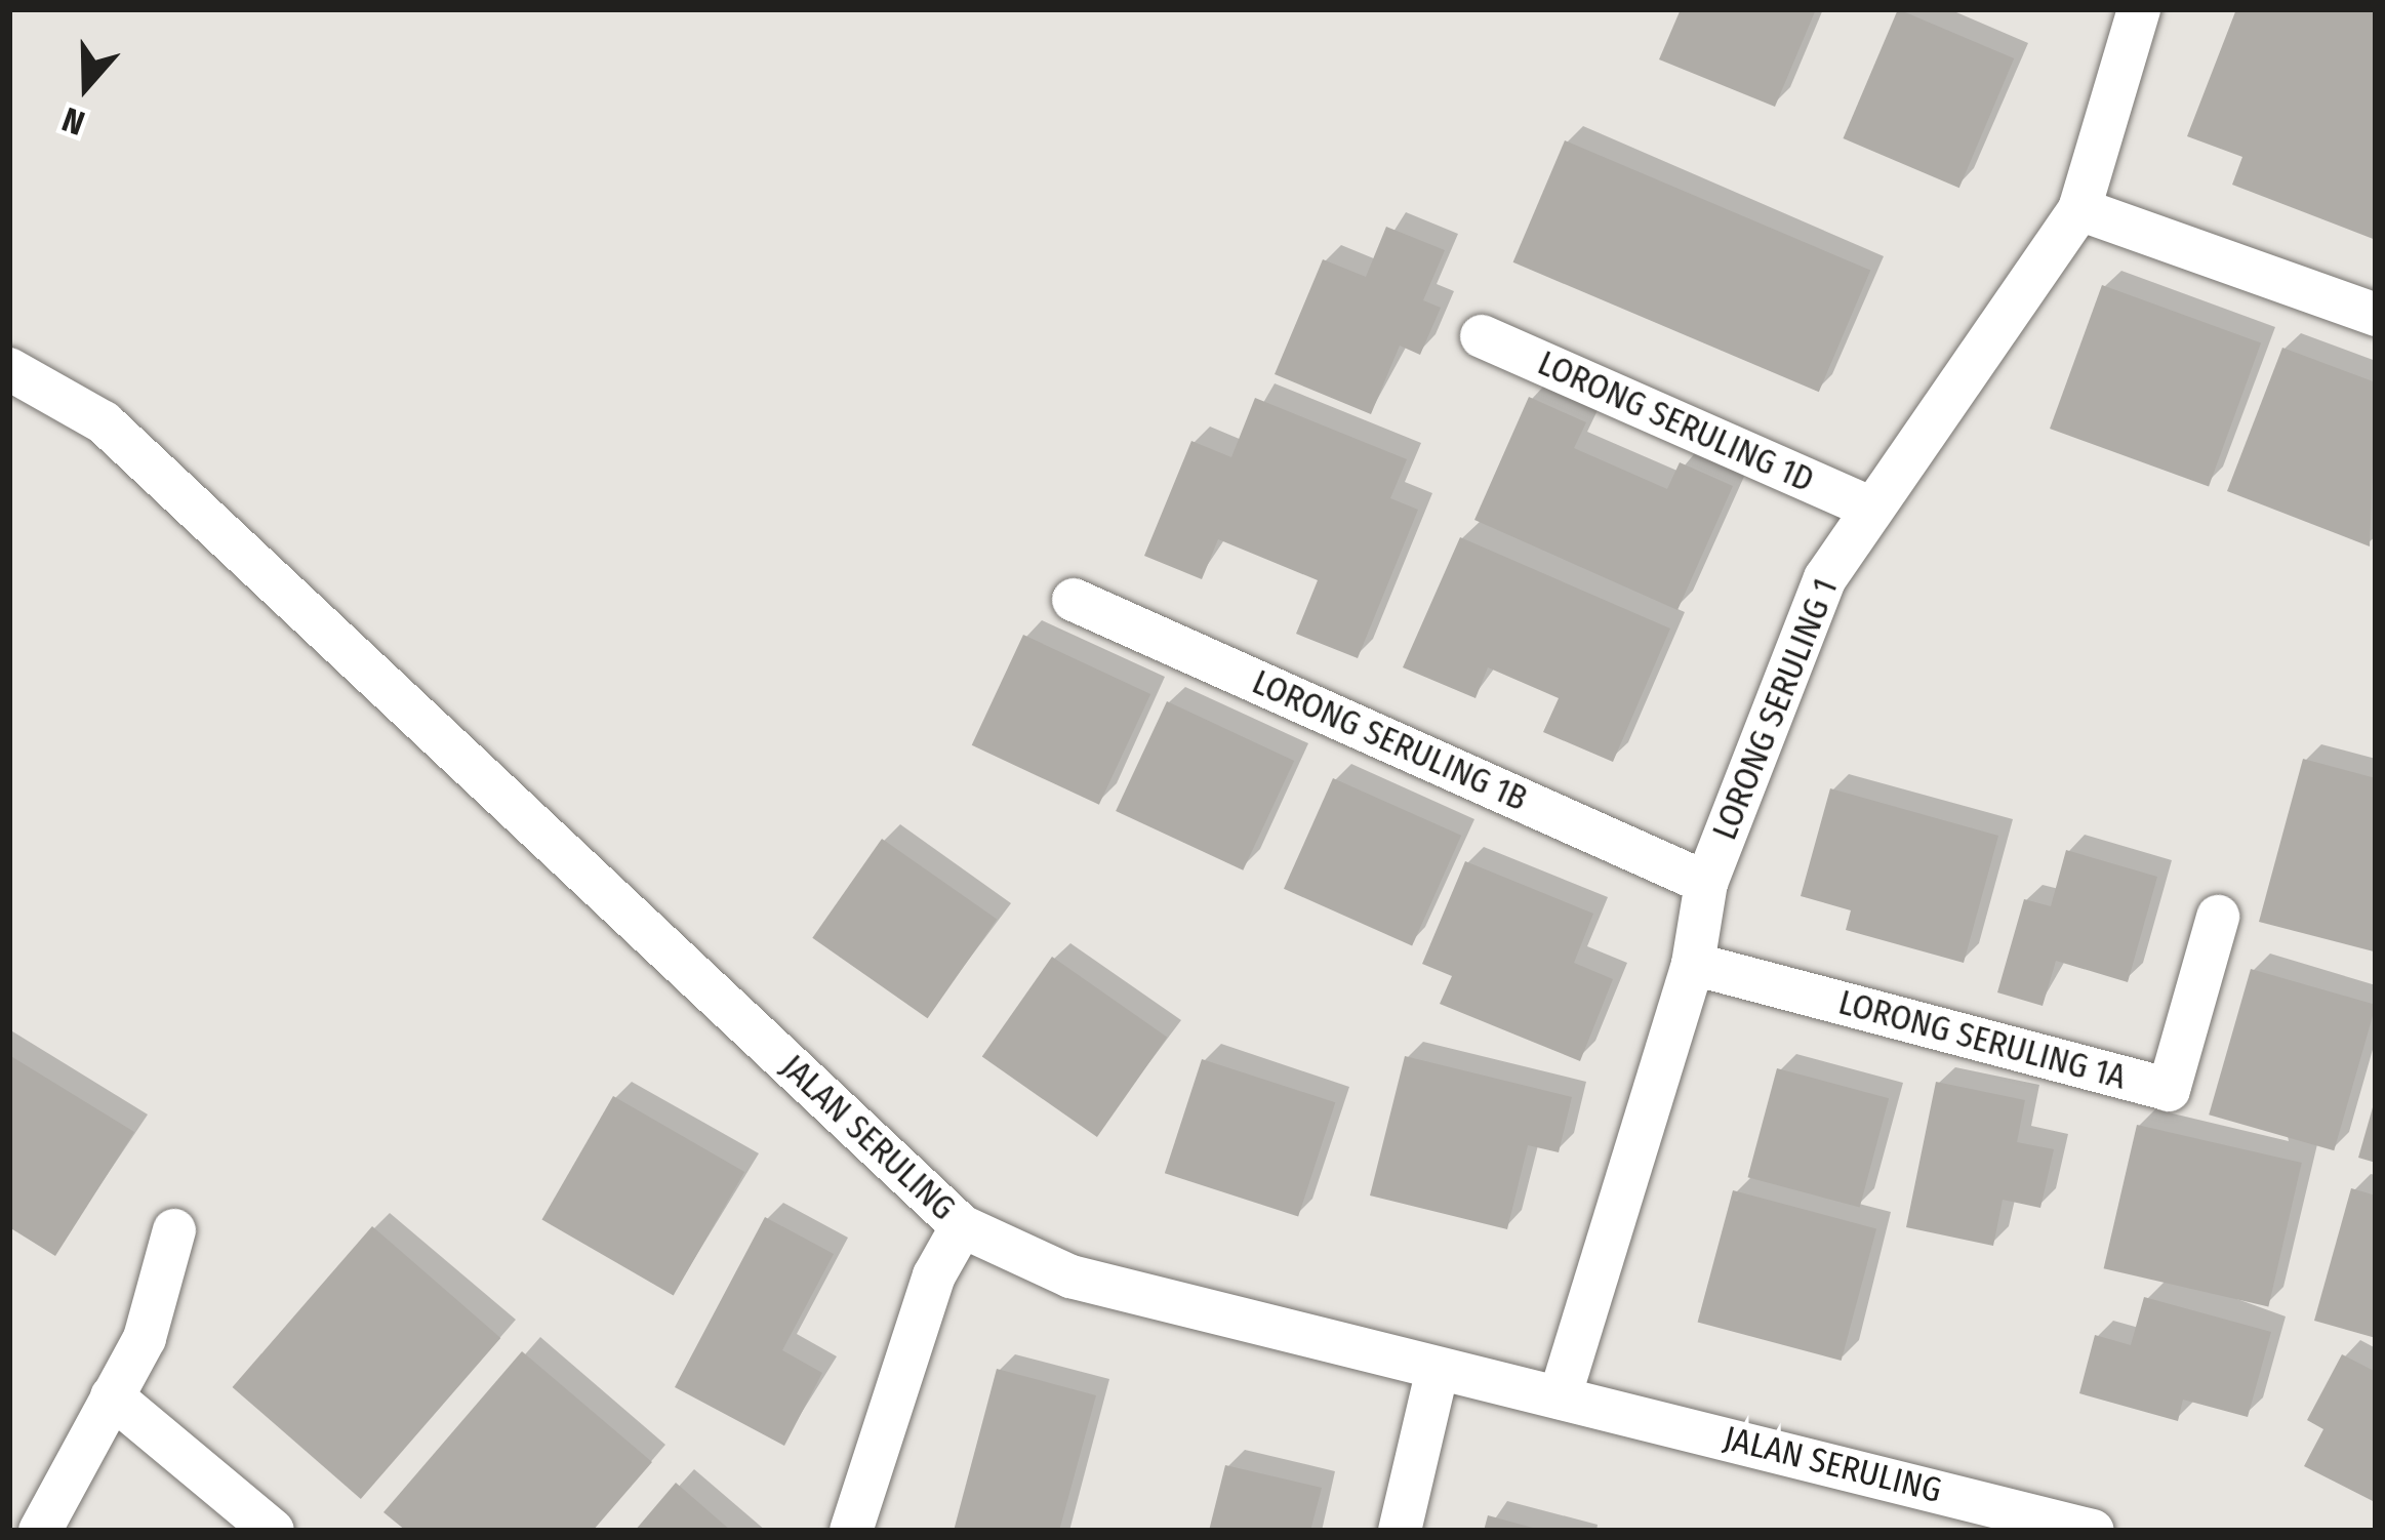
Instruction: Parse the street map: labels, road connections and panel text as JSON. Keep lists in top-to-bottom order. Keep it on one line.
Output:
{"streets":{"street":["LORONG SERULING 1D","LORONG SERULING 1","LORONG SERULING 1B","LORONG SERULING 1A","JALAN SERULING"]},"crossings":[["LORONG SERULING 1D","LORONG SERULING 1"],["LORONG SERULING 1","LORONG SERULING 1B"],["LORONG SERULING 1","LORONG SERULING 1A"],["LORONG SERULING 1","JALAN SERULING"]],"north":"bottom"}
